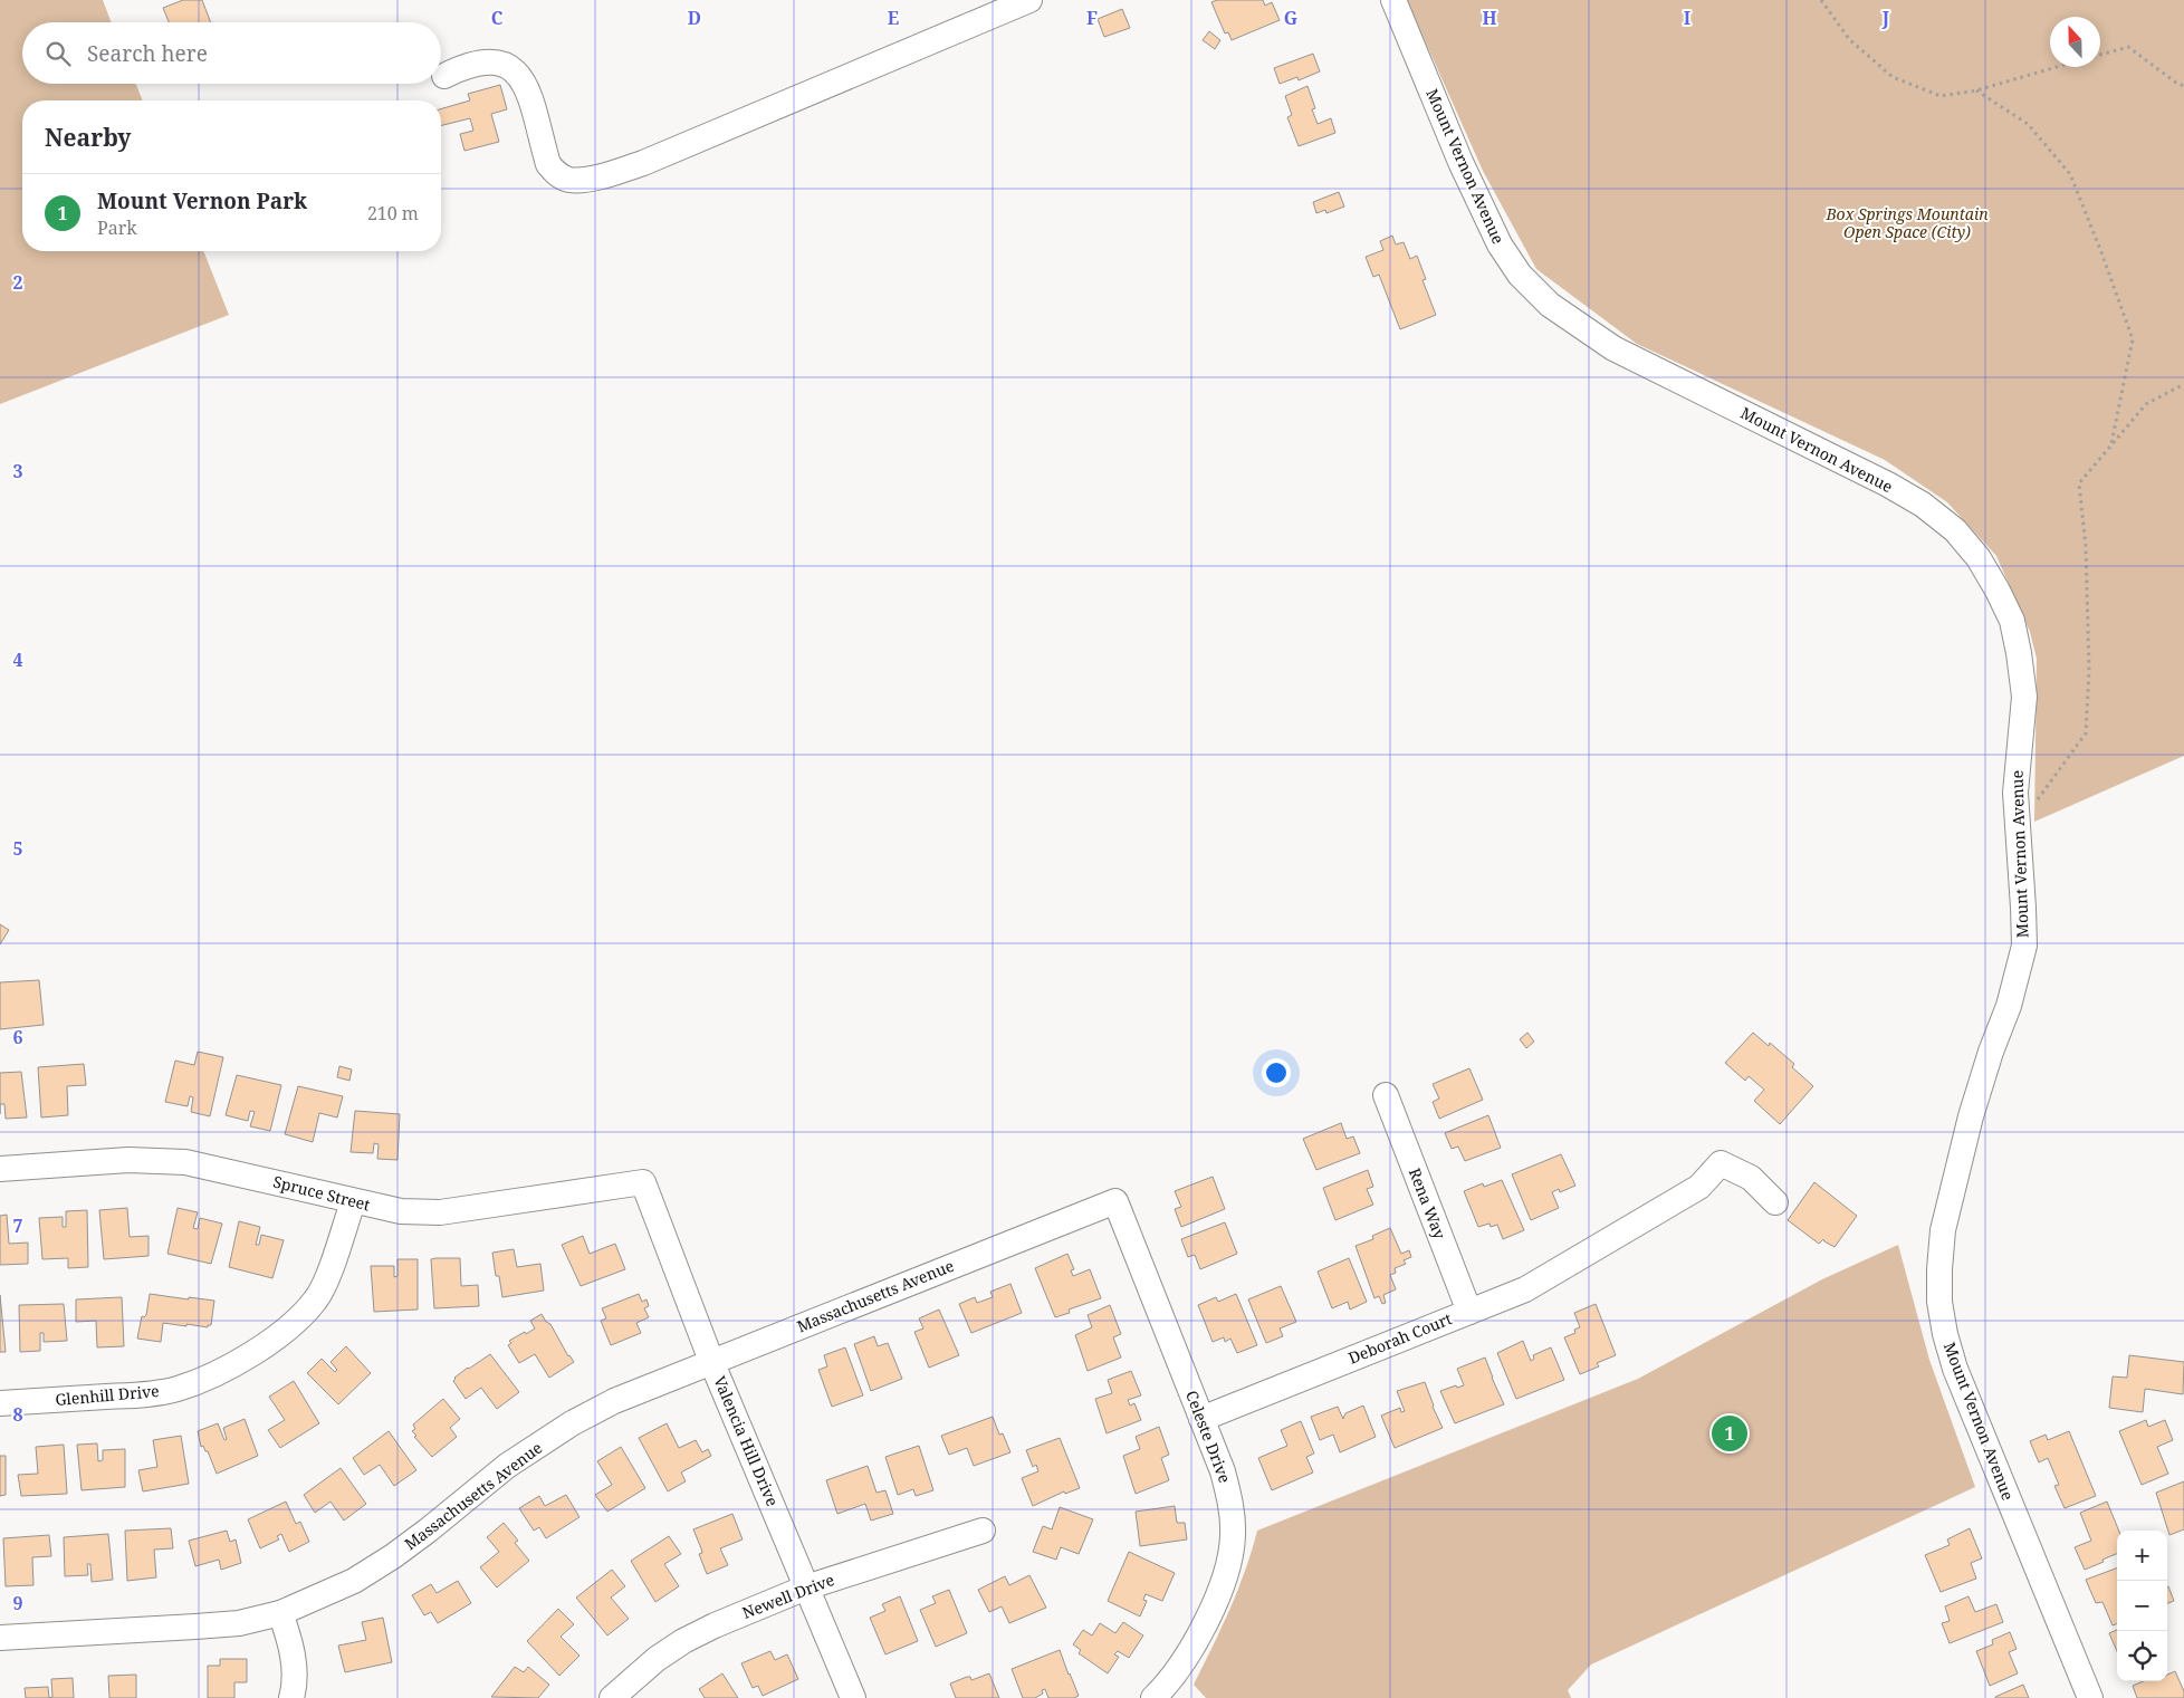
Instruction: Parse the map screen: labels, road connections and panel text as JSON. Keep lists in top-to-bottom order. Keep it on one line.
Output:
{"streets":{"street":["Mount Vernon Avenue","Spruce Street","Rena Way","Massachusetts Avenue","Deborah Court","Glenhill Drive","Celeste Drive","Valencia Hill Drive","Newell Drive"]},"crossings":[["Spruce Street","Glenhill Drive"],["Spruce Street","Valencia Hill Drive"],["Rena Way","Deborah Court"],["Massachusetts Avenue","Celeste Drive"],["Massachusetts Avenue","Valencia Hill Drive"],["Deborah Court","Celeste Drive"],["Valencia Hill Drive","Newell Drive"]],"parks":["Box Springs Mountain Open Space (City)"],"north":"top","page":{"search":"Search here","heading":"Nearby","list":[{"mark":"1","name":"Mount Vernon Park","note":"Park","value":"210 m"}],"pins":"1","map_buttons":["+","−"]},"grid":{"columns":["C","D","E","F","G","H","I","J"],"rows":["2","3","4","5","6","7","8","9"]}}
